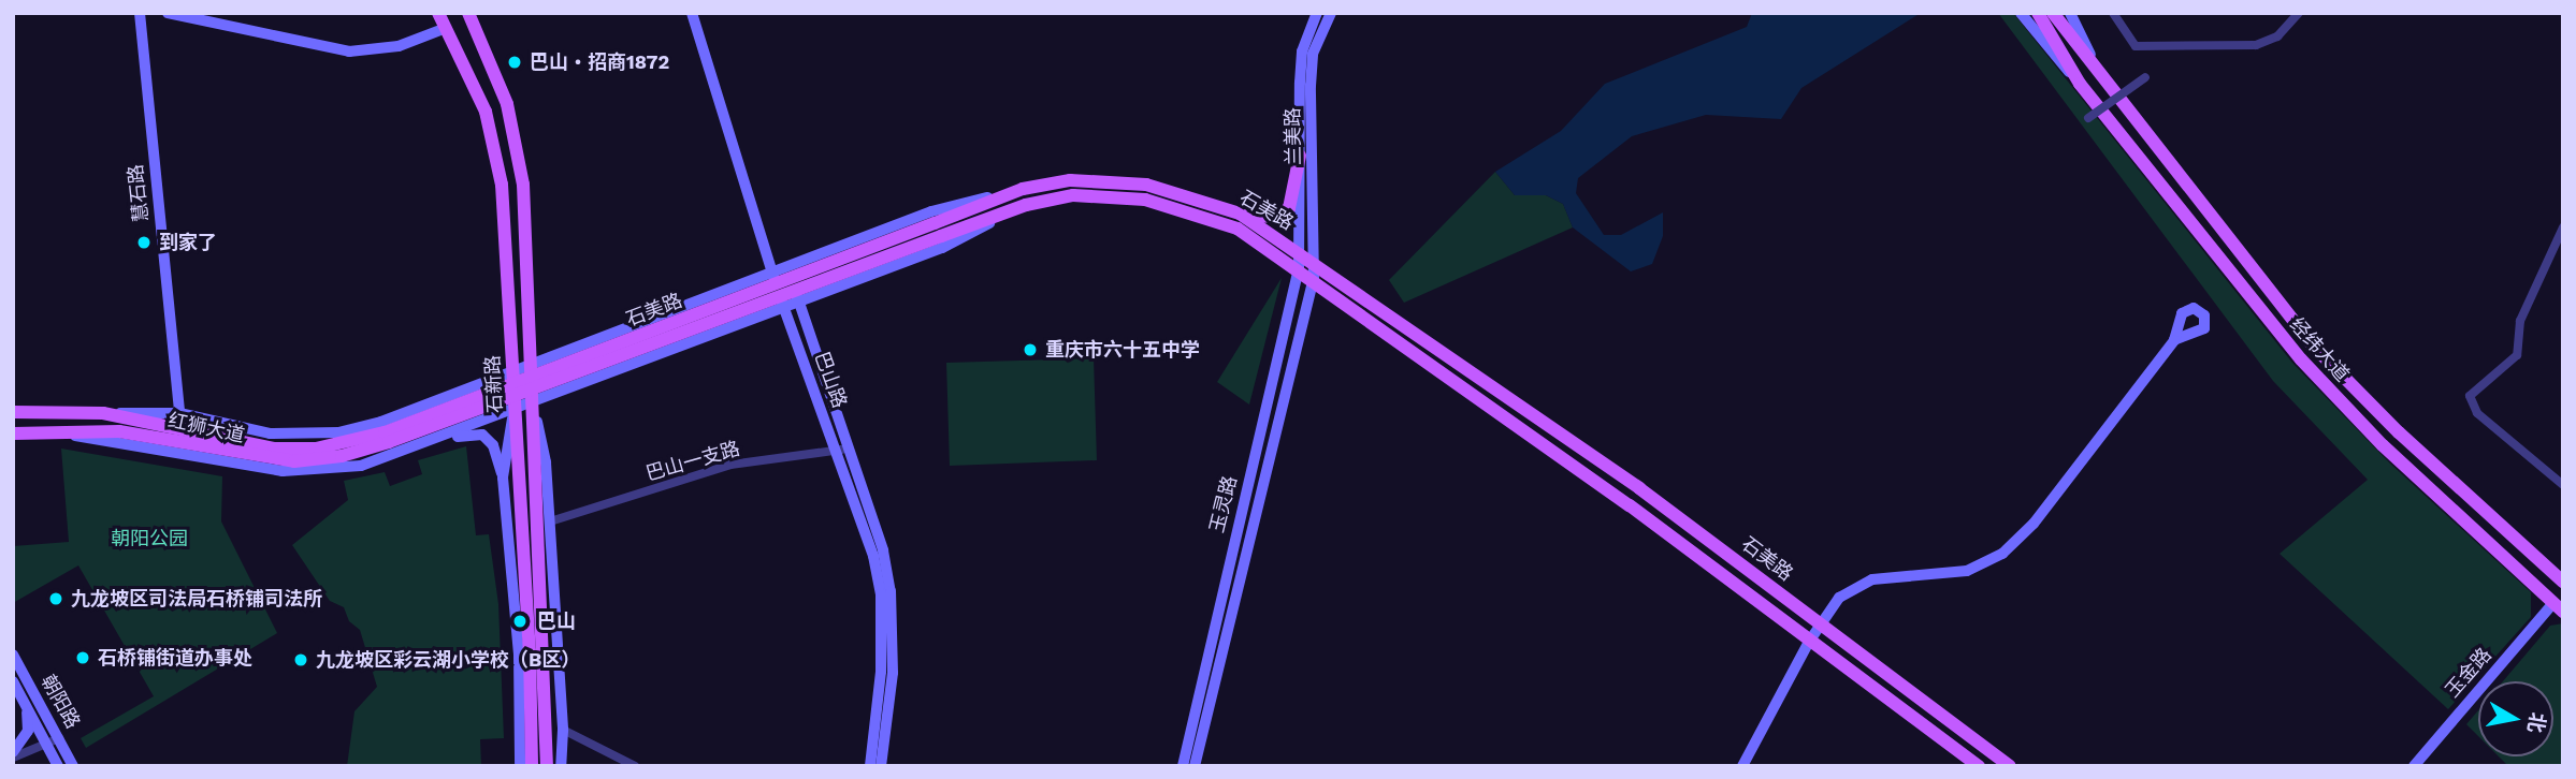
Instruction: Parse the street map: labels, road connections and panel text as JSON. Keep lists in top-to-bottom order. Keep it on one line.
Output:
{"streets":{"main road":["石美路","经纬大道","石新路","红狮大道"],"street":["兰美路","慧石路","巴山路","巴山一支路","玉灵路","玉金路","朝阳路"]},"crossings":[["兰美路","石美路"],["兰美路","玉灵路"],["石美路","红狮大道"],["石美路","玉灵路"],["经纬大道","玉金路"],["巴山路","巴山一支路"]],"parks":["朝阳公园"],"places":["巴山‧招商1872","到家了","重庆市六十五中学","九龙坡区司法局石桥铺司法所","巴山","石桥铺街道办事处","九龙坡区彩云湖小学校（B区）"],"north":"right"}
